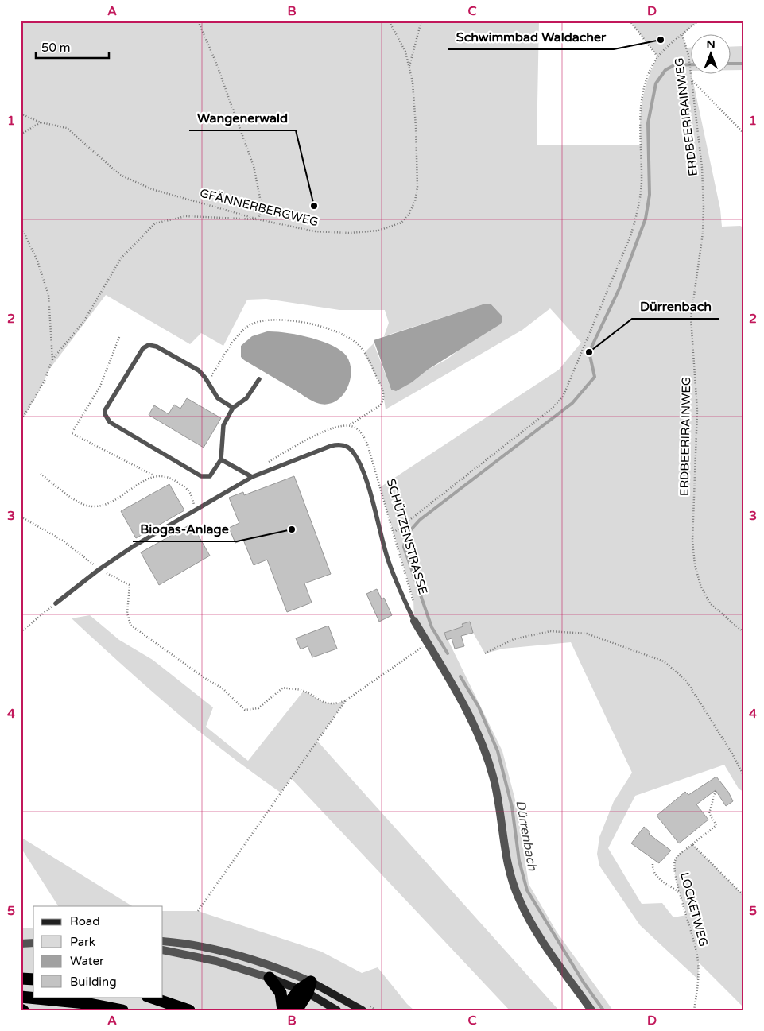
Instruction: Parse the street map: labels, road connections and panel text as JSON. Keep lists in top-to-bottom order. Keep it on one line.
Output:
{"streets":{"path":["ERDBEERIRAINWEG","GFÄNNERBERGWEG","SCHÜTZENSTRASSE","LOCKETWEG"]},"water":["Dürrenbach"],"places":["Schwimmbad Waldacher","Wangenerwald","Dürrenbach","Biogas-Anlage"],"legend":["Road","Park","Water","Building"],"scale_bar":"50 m","north":"top","grid":{"columns":["A","B","C","D"],"rows":["1","2","3","4","5"]}}
